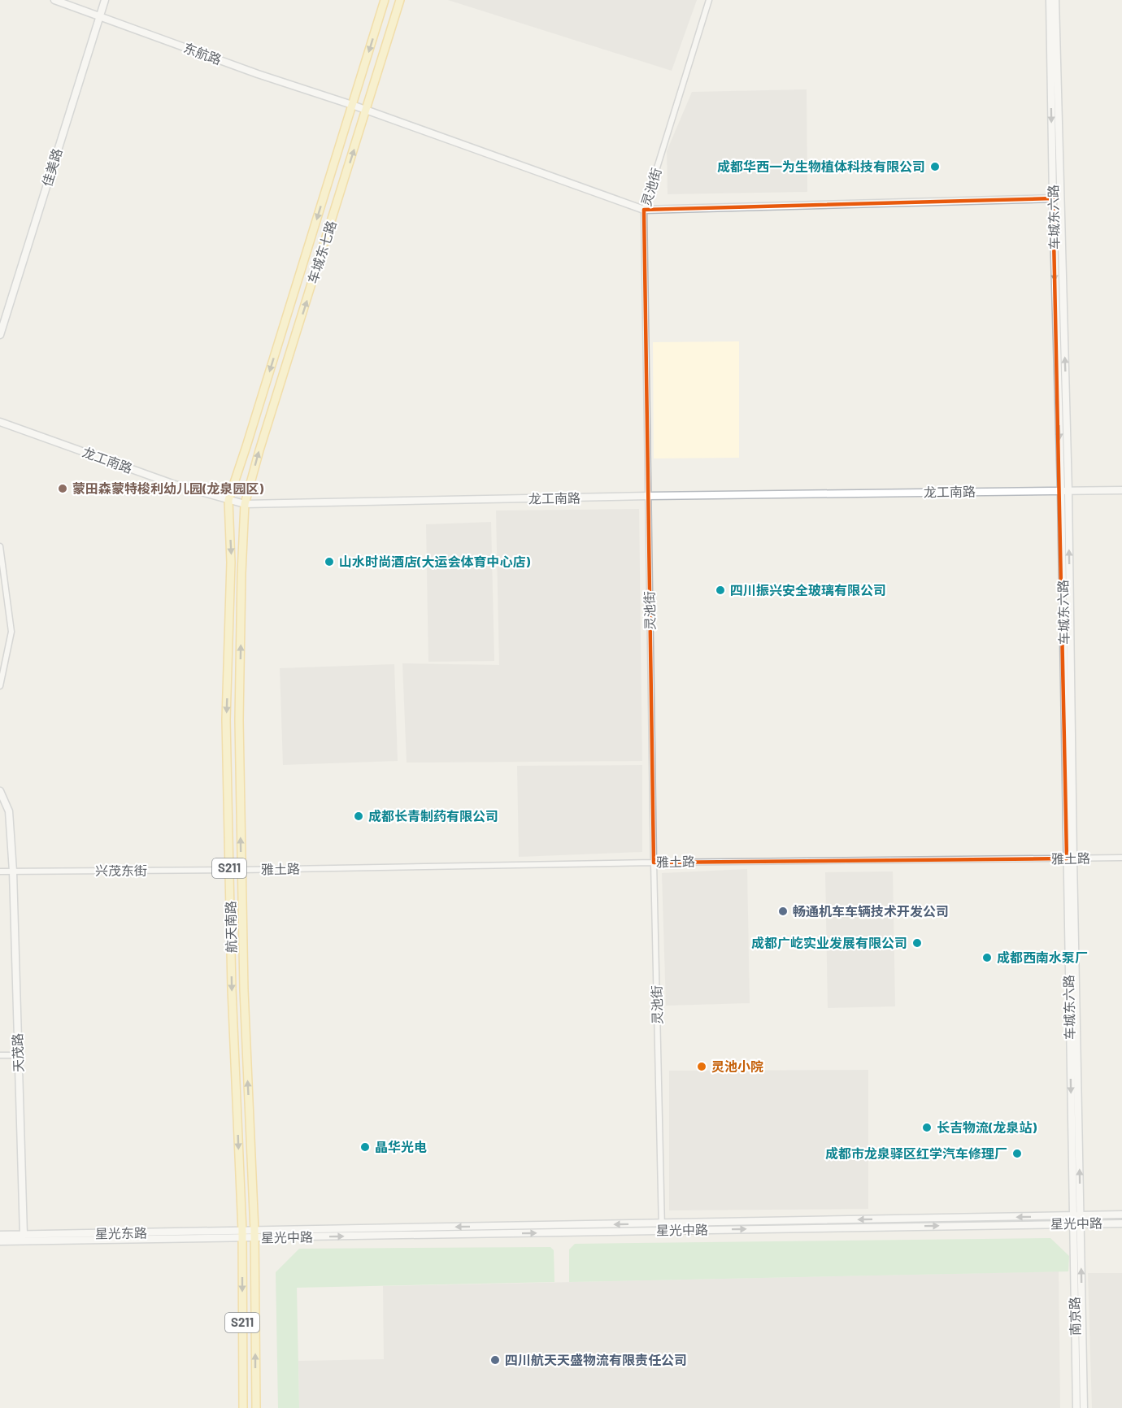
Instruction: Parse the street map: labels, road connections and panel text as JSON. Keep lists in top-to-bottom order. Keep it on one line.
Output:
{"streets":{"main road":["车城东七路","S211","航天南路"],"street":["东航路","佳美路","灵池街","车城东六路","龙工南路","雅土路","兴茂东街","天茂路","星光中路","星光东路","南京路"]},"crossings":[["东航路","佳美路"],["东航路","灵池街"],["东航路","车城东七路"],["灵池街","龙工南路"],["灵池街","雅土路"],["灵池街","星光中路"],["车城东六路","龙工南路"],["车城东六路","雅土路"],["车城东六路","星光中路"],["车城东六路","南京路"],["车城东七路","龙工南路"],["车城东七路","航天南路"],["龙工南路","航天南路"],["雅土路","兴茂东街"],["雅土路","航天南路"],["S211","航天南路"],["S211","星光中路"],["S211","星光东路"],["兴茂东街","航天南路"],["兴茂东街","天茂路"],["航天南路","星光中路"],["航天南路","星光东路"],["天茂路","星光东路"],["星光中路","星光东路"],["星光中路","南京路"]],"places":["成都华西一为生物植体科技有限公司","蒙田森蒙特梭利幼儿园(龙泉园区)","山水时尚酒店(大运会体育中心店)","四川振兴安全玻璃有限公司","成都长青制药有限公司","畅通机车车辆技术开发公司","成都广屹实业发展有限公司","成都西南水泵厂","灵池小院","长吉物流(龙泉站)","晶华光电","成都市龙泉驿区红学汽车修理厂","四川航天天盛物流有限责任公司"]}
